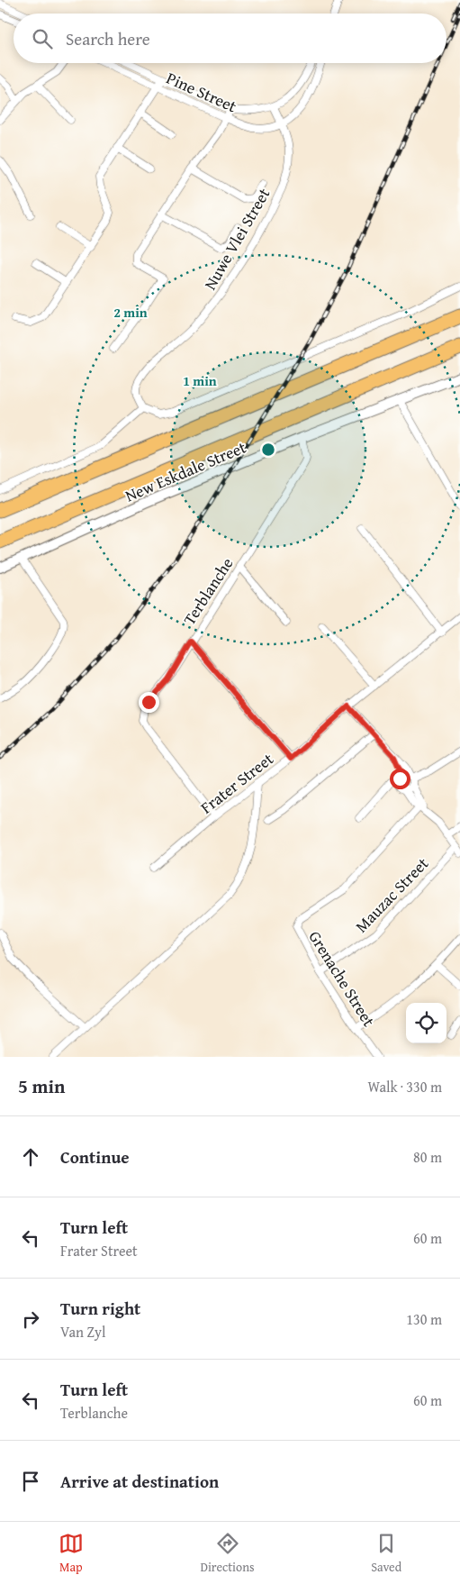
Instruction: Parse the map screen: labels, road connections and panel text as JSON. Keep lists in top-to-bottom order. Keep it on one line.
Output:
{"streets":{"street":["Pine Street","Nuwe Vlei Street","New Eskdale Street","Terblanche","Frater Street","Mauzac Street","Grenache Street"]},"crossings":[["Pine Street","Nuwe Vlei Street"],["New Eskdale Street","Terblanche"],["Terblanche","Frater Street"],["Mauzac Street","Grenache Street"]],"page":{"search":"Search here","heading":["5 min","Walk · 330 m"],"list":[["Continue","80 m"],["Turn left","Frater Street","60 m"],["Turn right","Van Zyl","130 m"],["Turn left","Terblanche","60 m"],"Arrive at destination"],"nav":["Map","Directions","Saved"]},"rings":["2 min","1 min"]}
